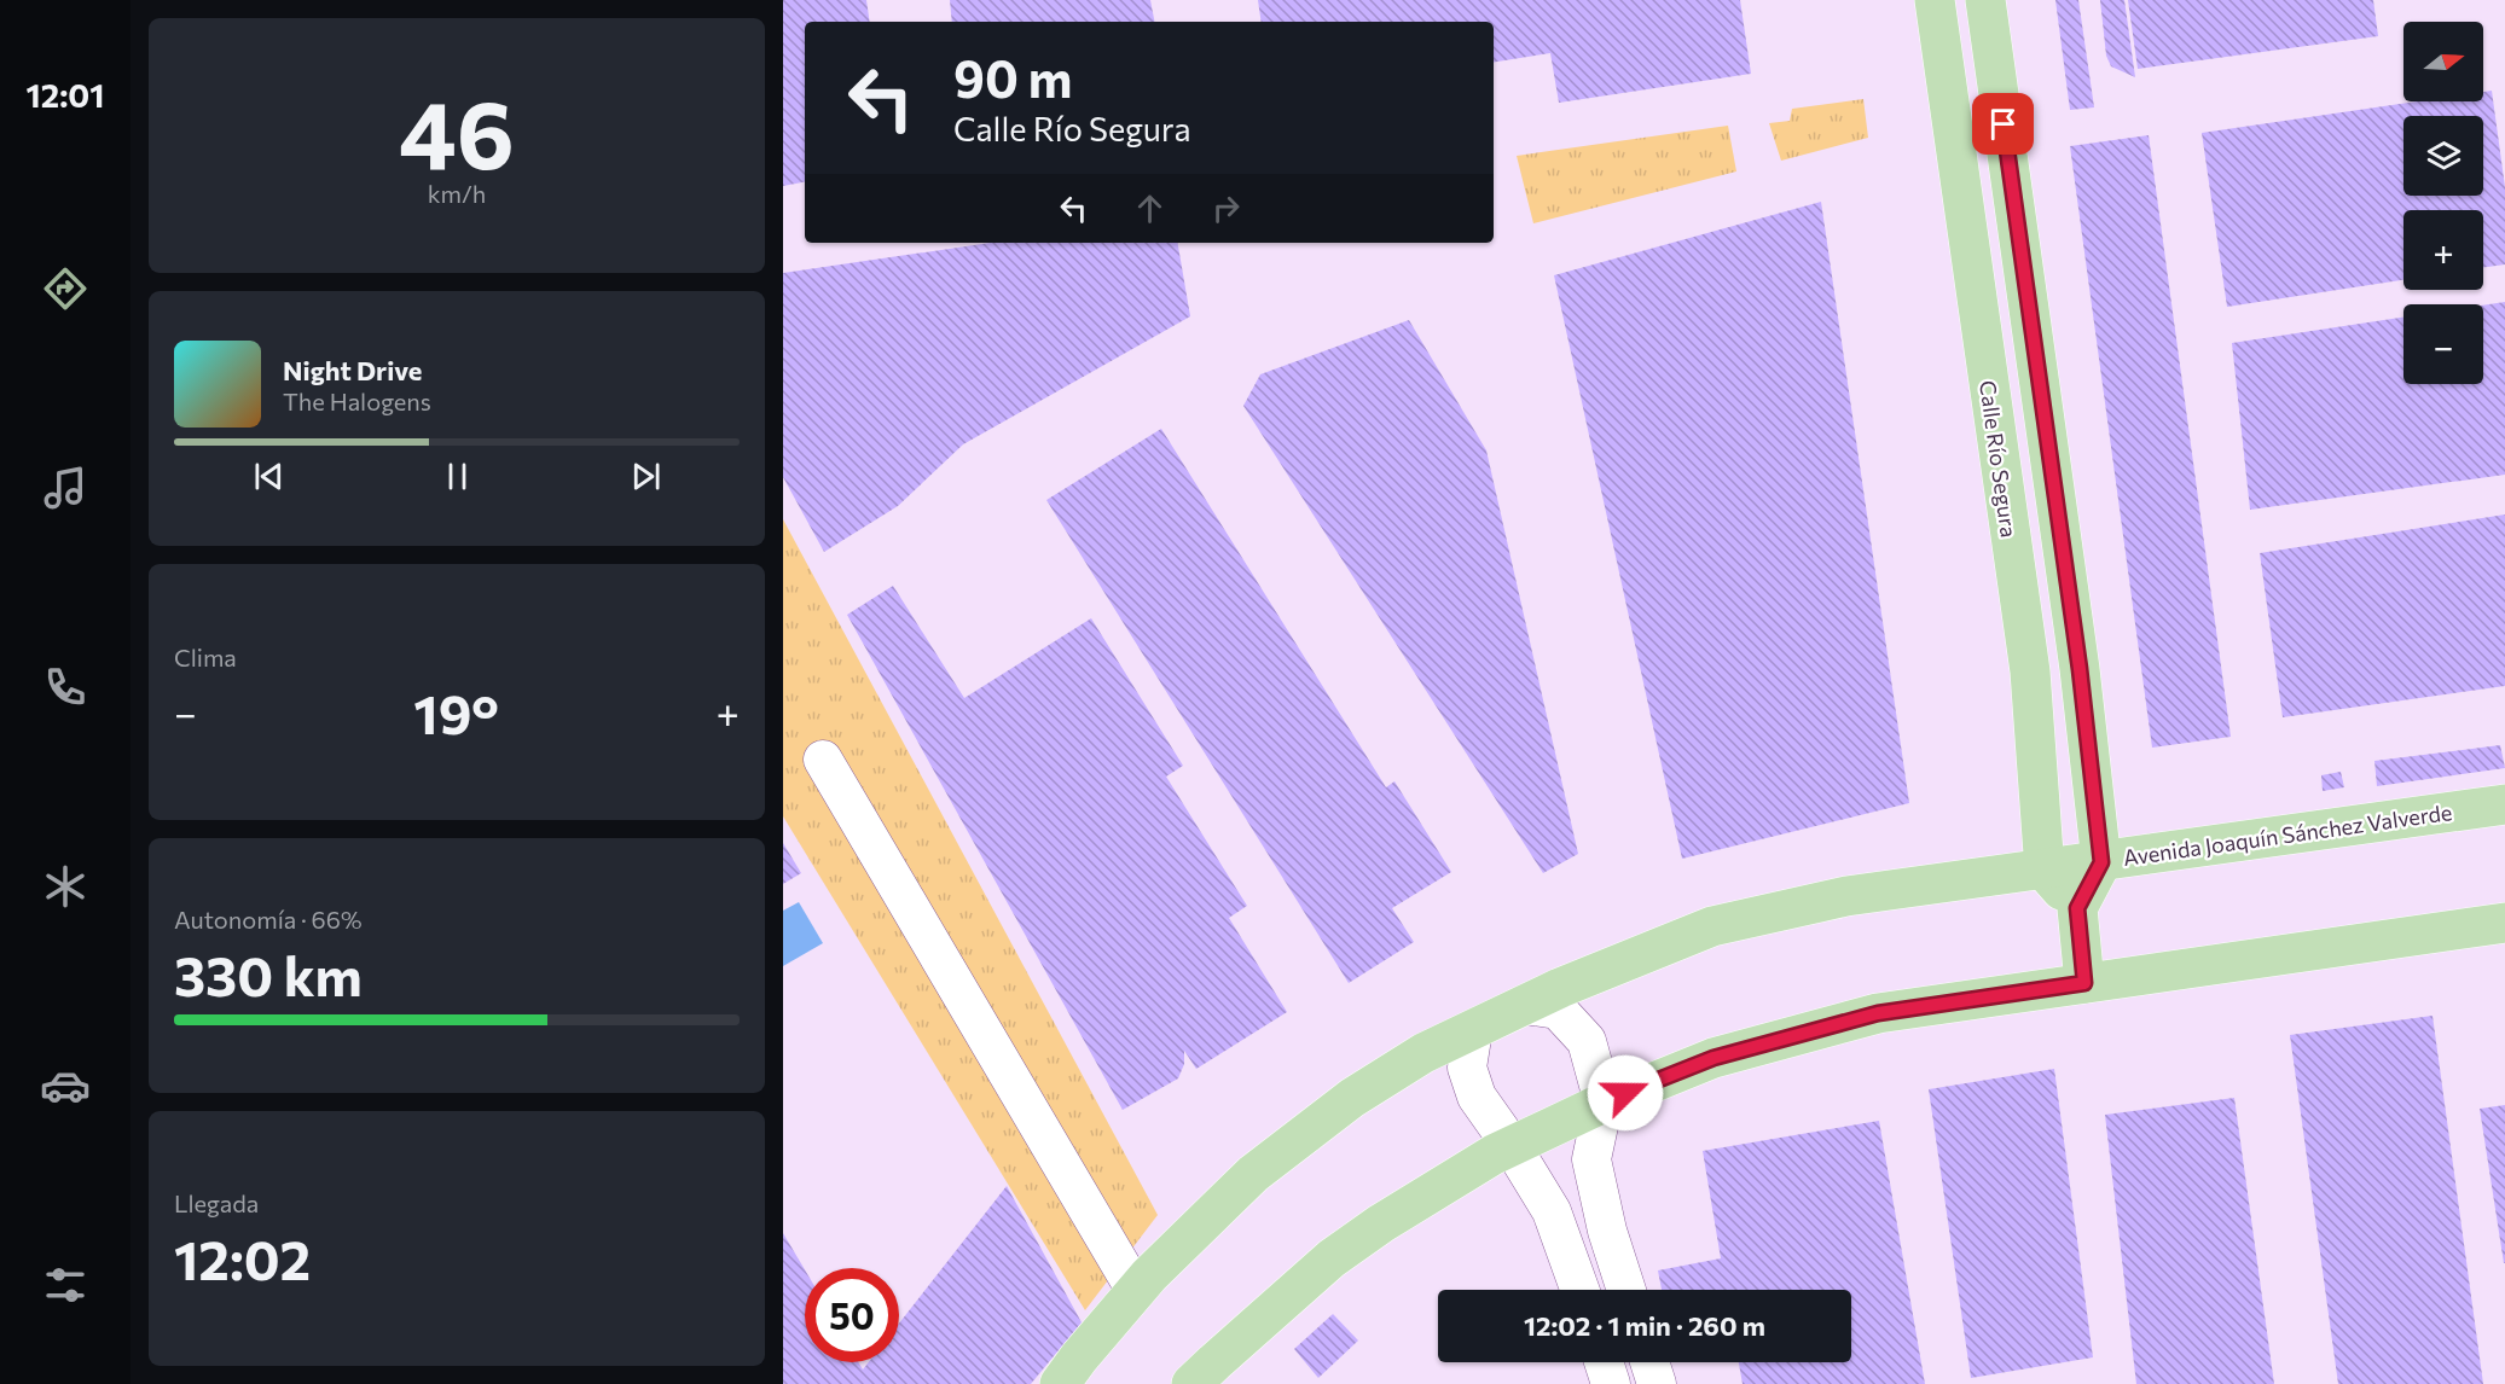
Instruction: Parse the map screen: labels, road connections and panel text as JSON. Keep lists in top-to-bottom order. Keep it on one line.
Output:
{"streets":{"main road":["Calle Río Segura","Avenida Joaquín Sánchez Valverde"]},"crossings":[["Calle Río Segura","Avenida Joaquín Sánchez Valverde"]],"north":"right","page":{"tabs":"12:01","tile":[["46","km/h"],"Clima",["Autonomía · 66%","330 km"],["Llegada","12:02"]],"map_buttons":["+","−"],"turn":["90 m","Calle Río Segura"],"song":["Night Drive","The Halogens"],"heat":["−","19°","+"],"limit":"50","trip":"12:02 · 1 min · 260 m"}}
